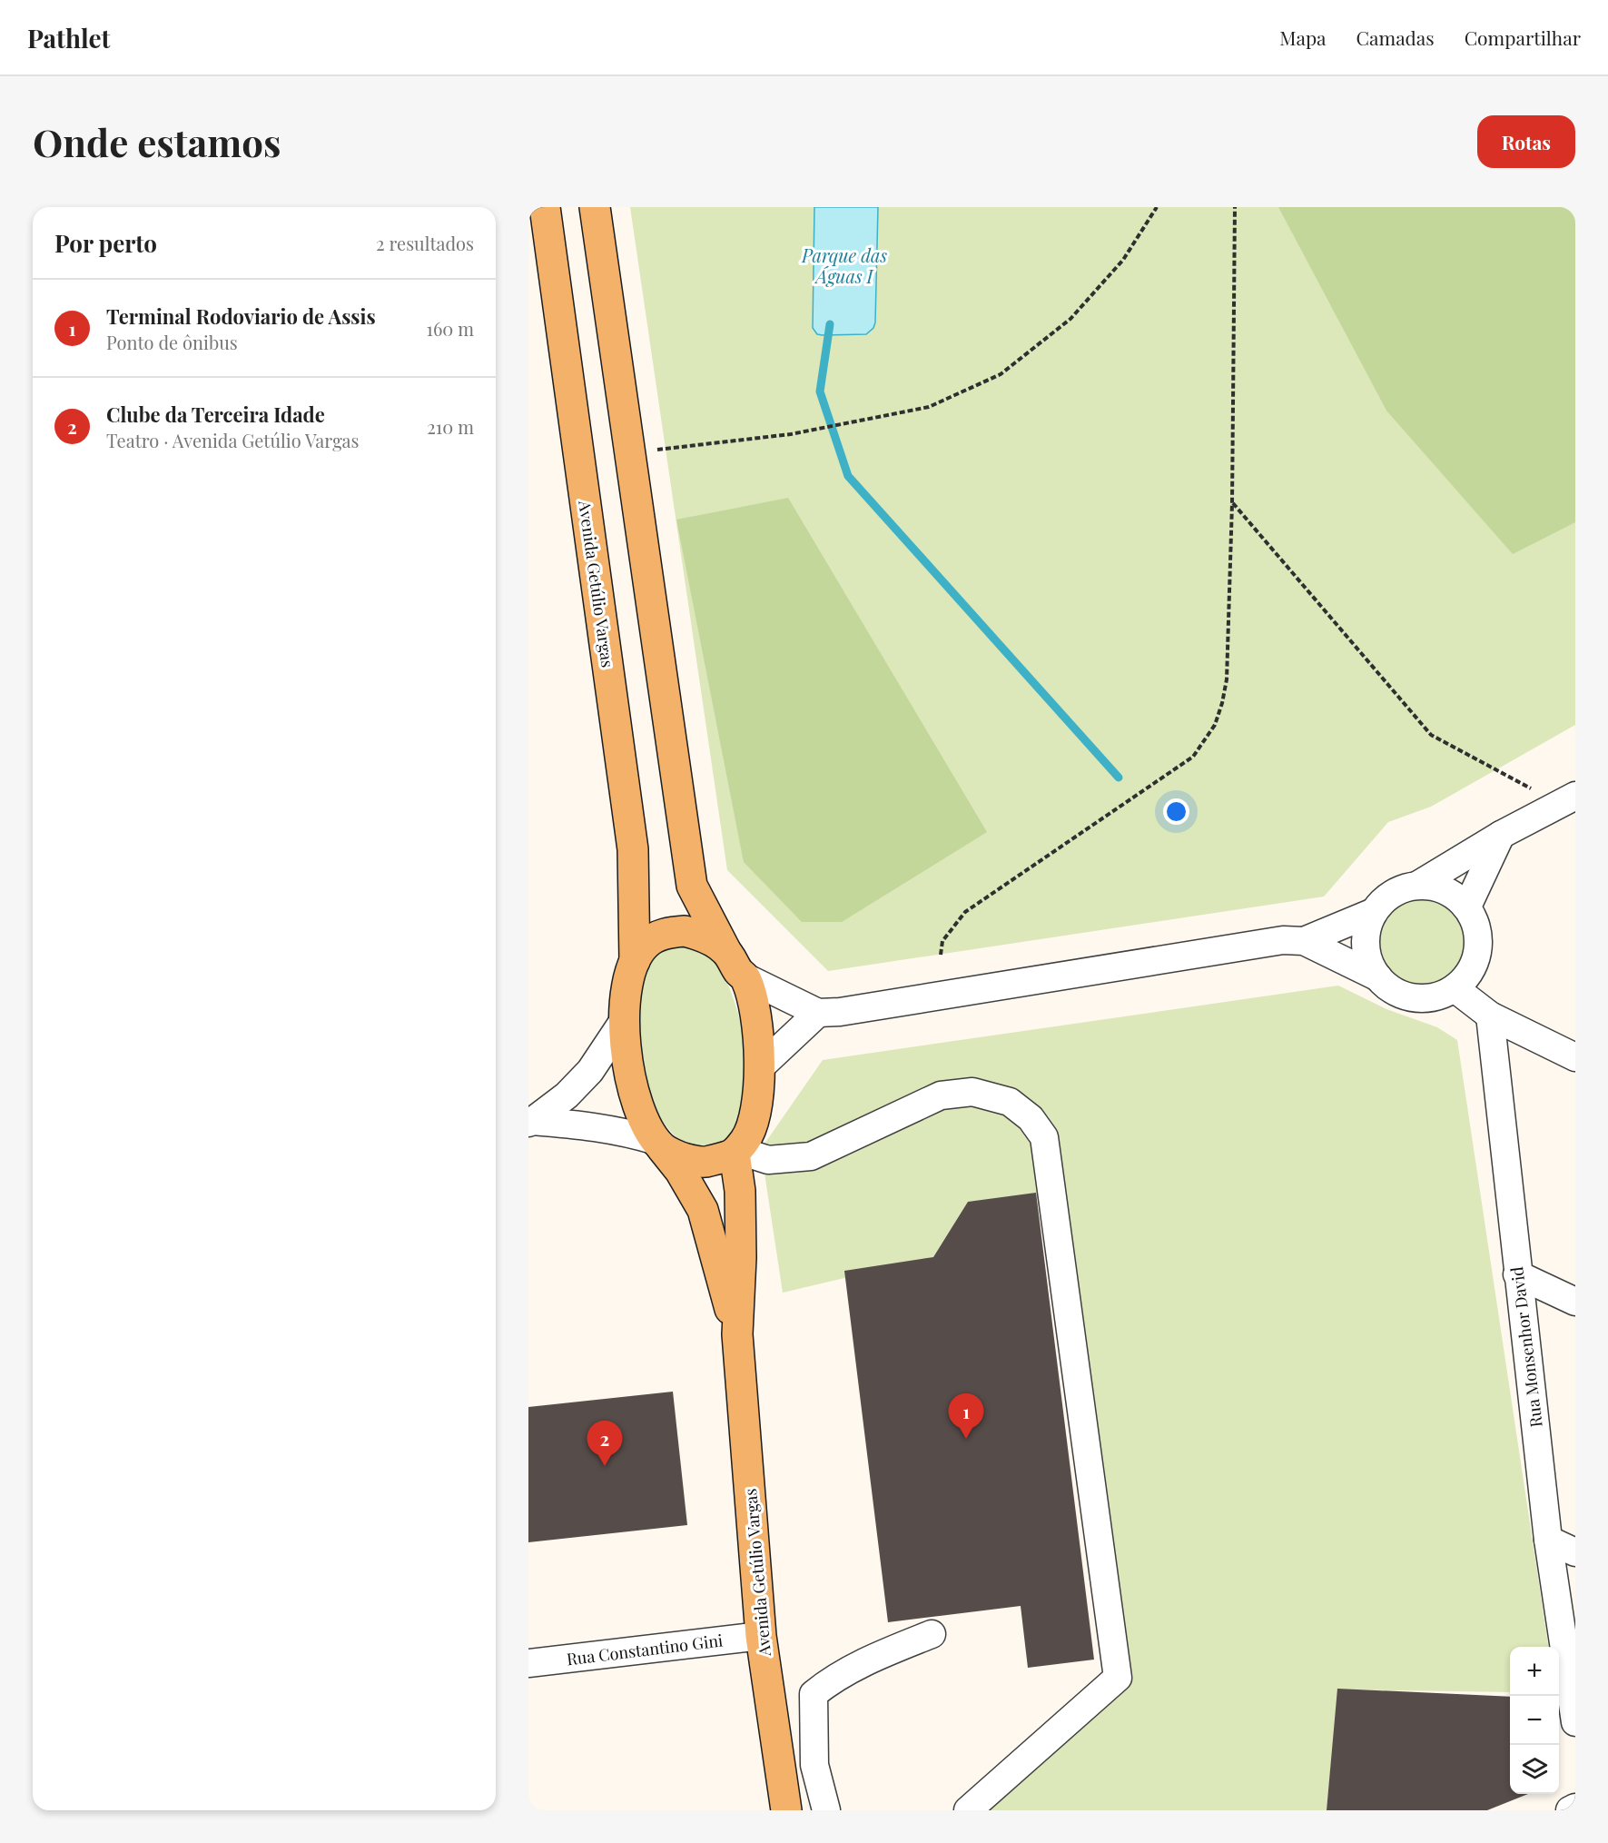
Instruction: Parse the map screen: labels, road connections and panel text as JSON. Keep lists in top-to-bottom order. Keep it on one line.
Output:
{"streets":{"main road":["Avenida Getúlio Vargas"],"street":["Rua Monsenhor David","Rua Constantino Gini"]},"crossings":[["Avenida Getúlio Vargas","Rua Constantino Gini"]],"water":["Parque das Águas I"],"page":{"header":"Pathlet","nav":["Mapa","Camadas","Compartilhar"],"buttons":"Rotas","title":"Onde estamos","heading":["Por perto","2 resultados"],"list":[{"mark":"1","name":"Terminal Rodoviario de Assis","note":"Ponto de ônibus","value":"160 m"},{"mark":"2","name":"Clube da Terceira Idade","note":"Teatro · Avenida Getúlio Vargas","value":"210 m"}],"pins":["1","2"],"map_buttons":["+","−"]}}
